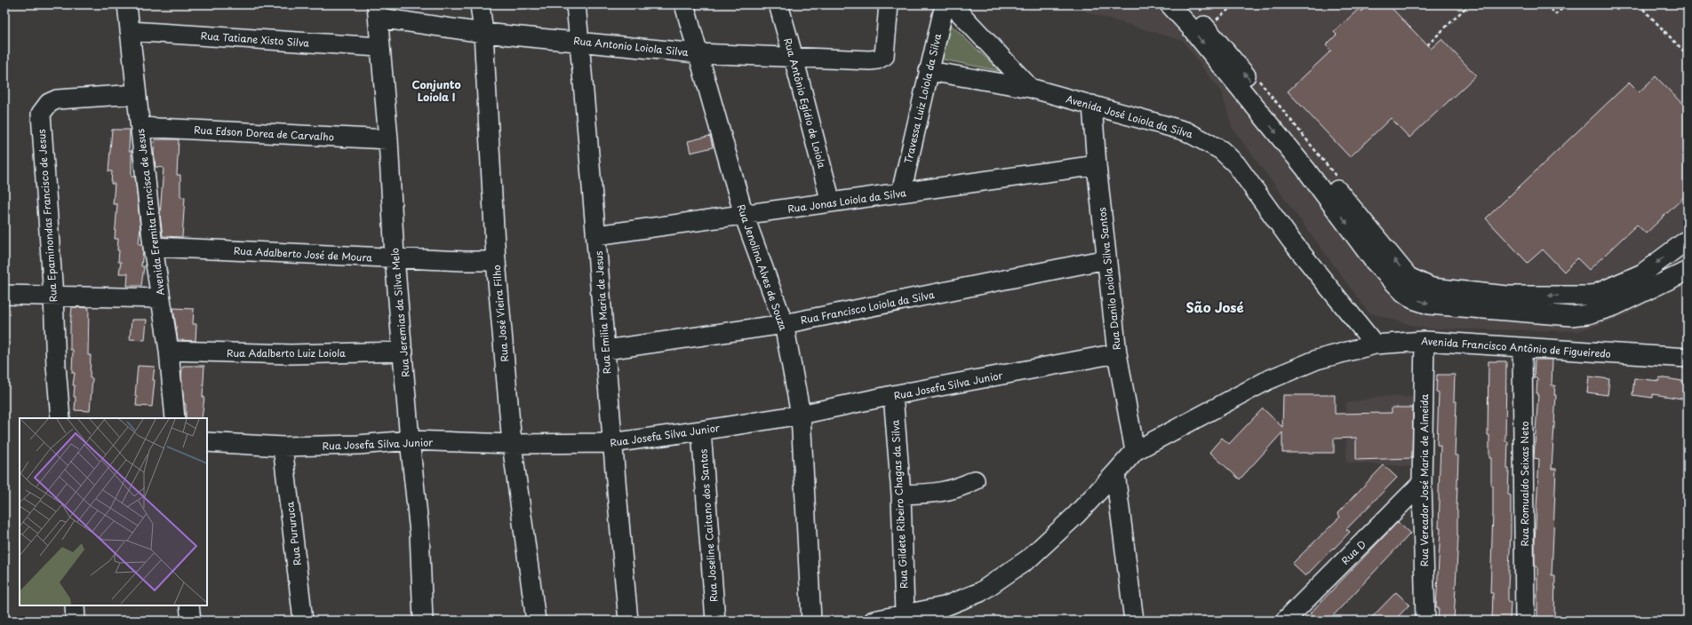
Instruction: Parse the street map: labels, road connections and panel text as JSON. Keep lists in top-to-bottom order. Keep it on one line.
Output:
{"streets":{"street":["Rua Tatiane Xisto Silva","Rua Antonio Loiola Silva","Travessa Luiz Loiola da Silva","Rua Antônio Egídio de Loiola","Avenida José Loiola da Silva","Rua Edson Dorea de Carvalho","Rua Jonas Loiola da Silva","Avenida Eremita Francisca de Jesus","Rua Epaminondas Francisco de Jesus","Rua Adalberto José de Moura","Rua Jenolina Alves de Souza","Rua Danilo Loiola Silva Santos","Rua Francisco Loiola da Silva","Rua Jeremias da Silva Melo","Rua Emilia Maria de Jesus","Rua José Vieira Filho","Avenida Francisco Antônio de Figueiredo","Rua Adalberto Luiz Loiola","Rua Josefa Silva Junior","Rua Vereador José Maria de Almeida","Rua Romualdo Seixas Neto","Rua Gildete Ribeiro Chagas da Silva","Rua Joseline Caitano dos Santos","Rua Pururuca","Rua D"]},"crossings":[["Rua Tatiane Xisto Silva","Avenida Eremita Francisca de Jesus"],["Rua Tatiane Xisto Silva","Rua Jeremias da Silva Melo"],["Rua Antonio Loiola Silva","Rua Antônio Egídio de Loiola"],["Rua Antonio Loiola Silva","Rua Jenolina Alves de Souza"],["Rua Antonio Loiola Silva","Rua Jeremias da Silva Melo"],["Rua Antonio Loiola Silva","Rua Emilia Maria de Jesus"],["Rua Antonio Loiola Silva","Rua José Vieira Filho"],["Travessa Luiz Loiola da Silva","Avenida José Loiola da Silva"],["Travessa Luiz Loiola da Silva","Rua Jonas Loiola da Silva"],["Rua Antônio Egídio de Loiola","Rua Jonas Loiola da Silva"],["Avenida José Loiola da Silva","Rua Danilo Loiola Silva Santos"],["Avenida José Loiola da Silva","Avenida Francisco Antônio de Figueiredo"],["Rua Edson Dorea de Carvalho","Avenida Eremita Francisca de Jesus"],["Rua Edson Dorea de Carvalho","Rua Jeremias da Silva Melo"],["Rua Jonas Loiola da Silva","Rua Jenolina Alves de Souza"],["Rua Jonas Loiola da Silva","Rua Danilo Loiola Silva Santos"],["Rua Jonas Loiola da Silva","Rua Emilia Maria de Jesus"],["Avenida Eremita Francisca de Jesus","Rua Epaminondas Francisco de Jesus"],["Avenida Eremita Francisca de Jesus","Rua Adalberto José de Moura"],["Avenida Eremita Francisca de Jesus","Rua Adalberto Luiz Loiola"],["Rua Adalberto José de Moura","Rua Jeremias da Silva Melo"],["Rua Adalberto José de Moura","Rua José Vieira Filho"],["Rua Jenolina Alves de Souza","Rua Francisco Loiola da Silva"],["Rua Jenolina Alves de Souza","Rua Josefa Silva Junior"],["Rua Danilo Loiola Silva Santos","Rua Francisco Loiola da Silva"],["Rua Danilo Loiola Silva Santos","Avenida Francisco Antônio de Figueiredo"],["Rua Danilo Loiola Silva Santos","Rua Josefa Silva Junior"],["Rua Francisco Loiola da Silva","Rua Emilia Maria de Jesus"],["Rua Jeremias da Silva Melo","Rua Adalberto Luiz Loiola"],["Rua Jeremias da Silva Melo","Rua Josefa Silva Junior"],["Rua Emilia Maria de Jesus","Rua Josefa Silva Junior"],["Rua José Vieira Filho","Rua Josefa Silva Junior"],["Avenida Francisco Antônio de Figueiredo","Rua Vereador José Maria de Almeida"],["Avenida Francisco Antônio de Figueiredo","Rua Romualdo Seixas Neto"],["Avenida Francisco Antônio de Figueiredo","Rua Gildete Ribeiro Chagas da Silva"],["Rua Josefa Silva Junior","Rua Gildete Ribeiro Chagas da Silva"],["Rua Josefa Silva Junior","Rua Joseline Caitano dos Santos"],["Rua Josefa Silva Junior","Rua Pururuca"],["Rua Vereador José Maria de Almeida","Rua D"]],"districts":["Conjunto Loiola I","São José"]}
